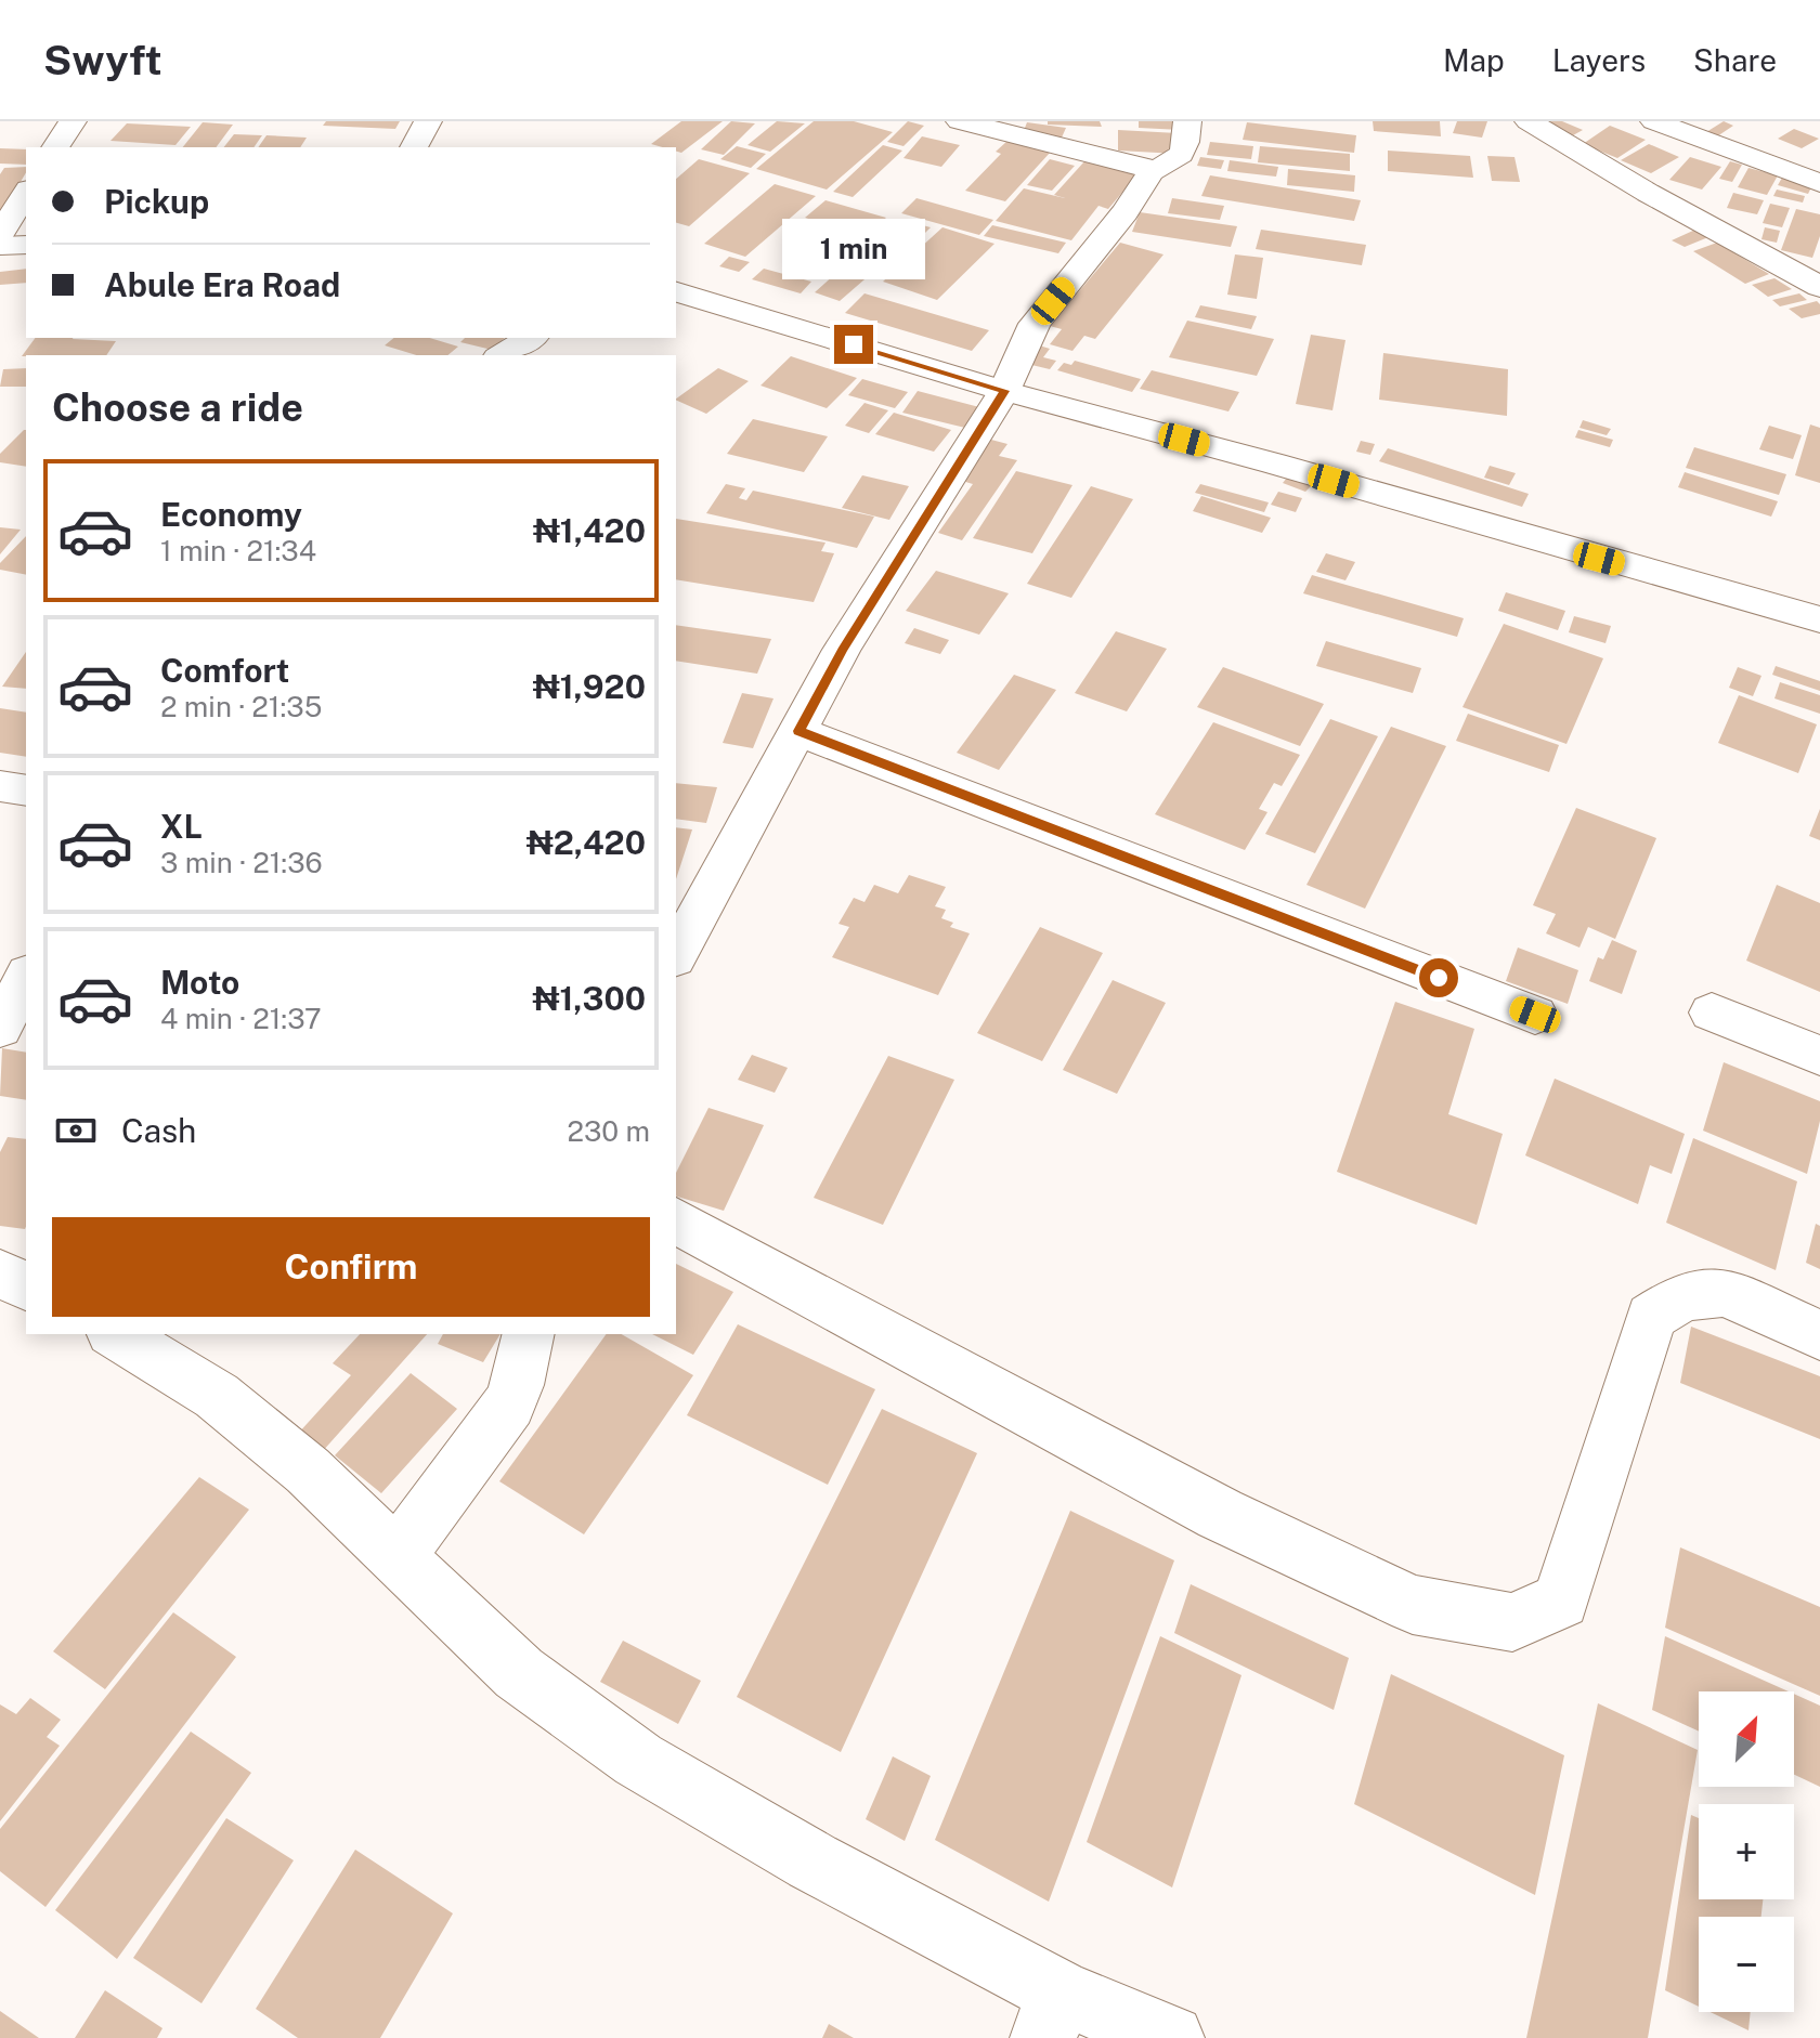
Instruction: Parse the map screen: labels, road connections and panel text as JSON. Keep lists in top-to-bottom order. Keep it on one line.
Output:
{"north":"top right","page":{"header":"Swyft","nav":["Map","Layers","Share"],"banner":["Pickup","Abule Era Road"],"bubble":"1 min","heading":"Choose a ride","list":[{"name":"Economy","note":"1 min · 21:34","value":"₦1,420"},{"name":"Comfort","note":"2 min · 21:35","value":"₦1,920"},{"name":"XL","note":"3 min · 21:36","value":"₦2,420"},{"name":"Moto","note":"4 min · 21:37","value":"₦1,300"}],"pay":["Cash","230 m"],"buttons":"Confirm","map_buttons":["+","−"]}}
